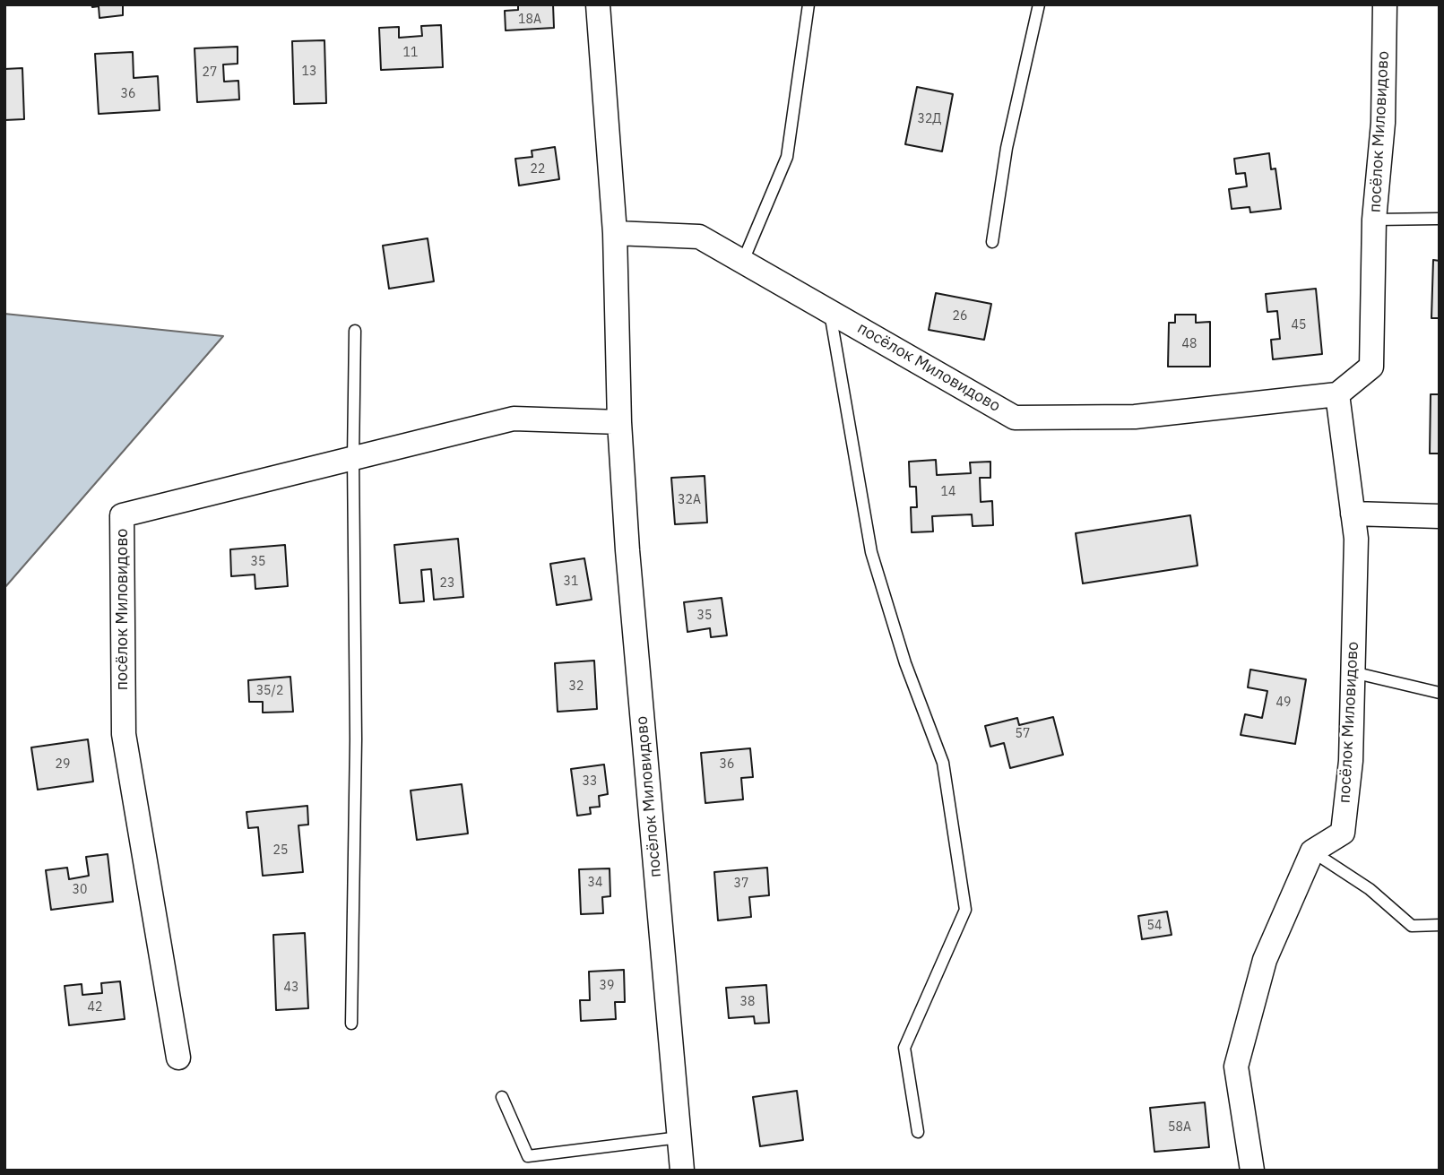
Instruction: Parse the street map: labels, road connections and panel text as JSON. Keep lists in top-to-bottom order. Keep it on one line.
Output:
{"streets":{"street":["посёлок Миловидово"]},"house_numbers":["18А","11","13","27","36","32Д","22","26","45","48","14","32А","35","31","23","35","32","35/2","49","57","29","36","33","25","34","37","30","54","39","43","38","42","58А"]}
